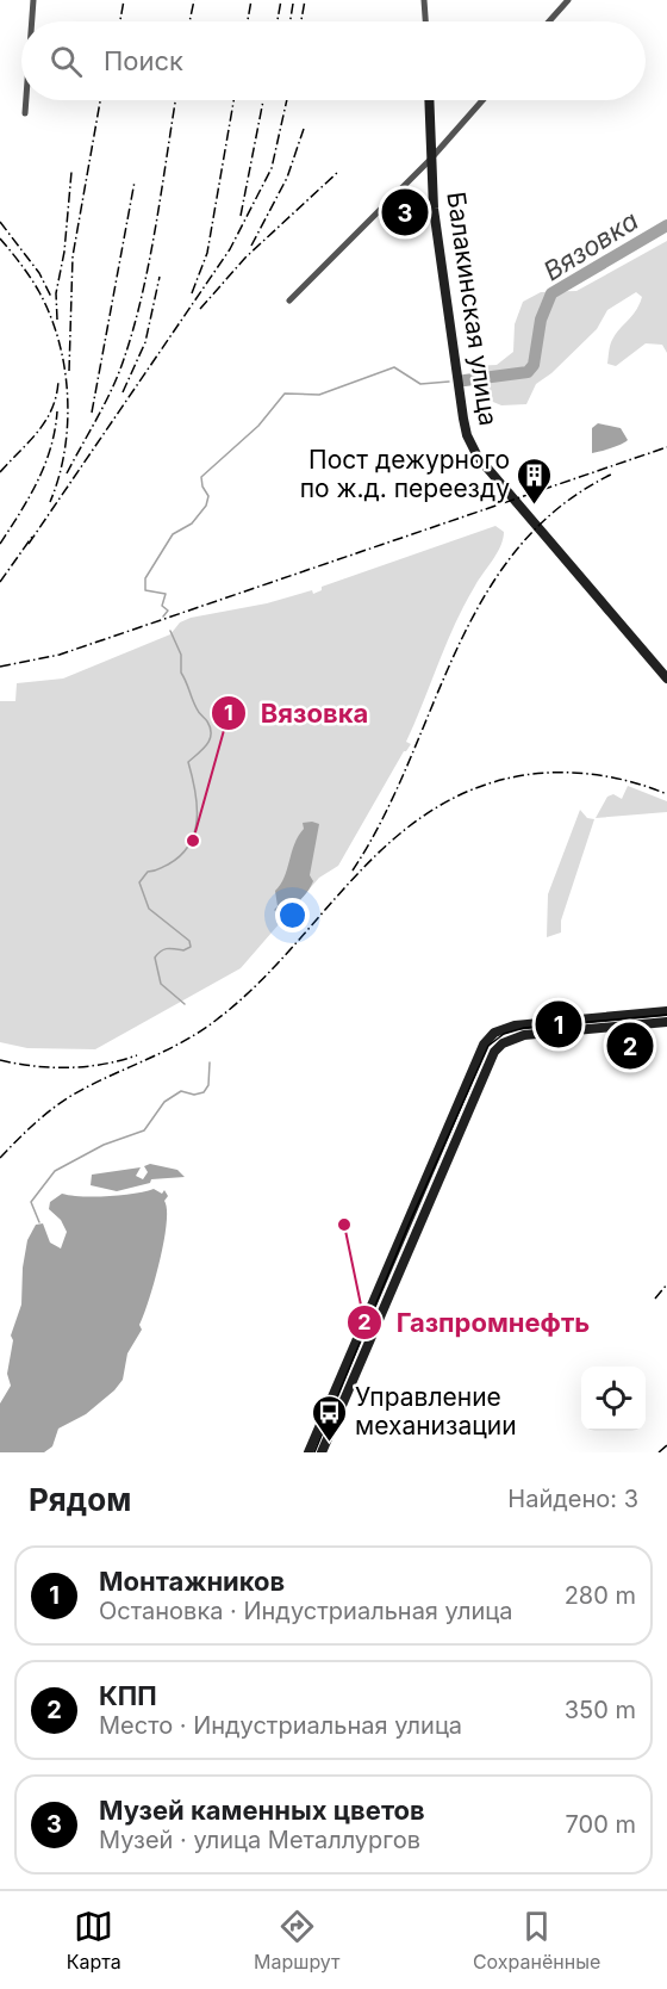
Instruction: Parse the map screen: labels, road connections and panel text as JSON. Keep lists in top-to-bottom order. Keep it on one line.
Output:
{"streets":{"main road":["Балакинская улица"]},"water":["Вязовка"],"places":{"building":["Пост дежурного по ж.д. переезду"],"other":["Вязовка","Газпромнефть"],"bus stop":["Управление механизации"]},"page":{"search":"Поиск","pins":["3","1","2"],"heading":["Рядом","Найдено: 3"],"list":[{"mark":"1","name":"Монтажников","note":"Остановка · Индустриальная улица","value":"280 m"},{"mark":"2","name":"КПП","note":"Место · Индустриальная улица","value":"350 m"},{"mark":"3","name":"Музей каменных цветов","note":"Музей · улица Металлургов","value":"700 m"}],"nav":["Карта","Маршрут","Сохранённые"]}}
